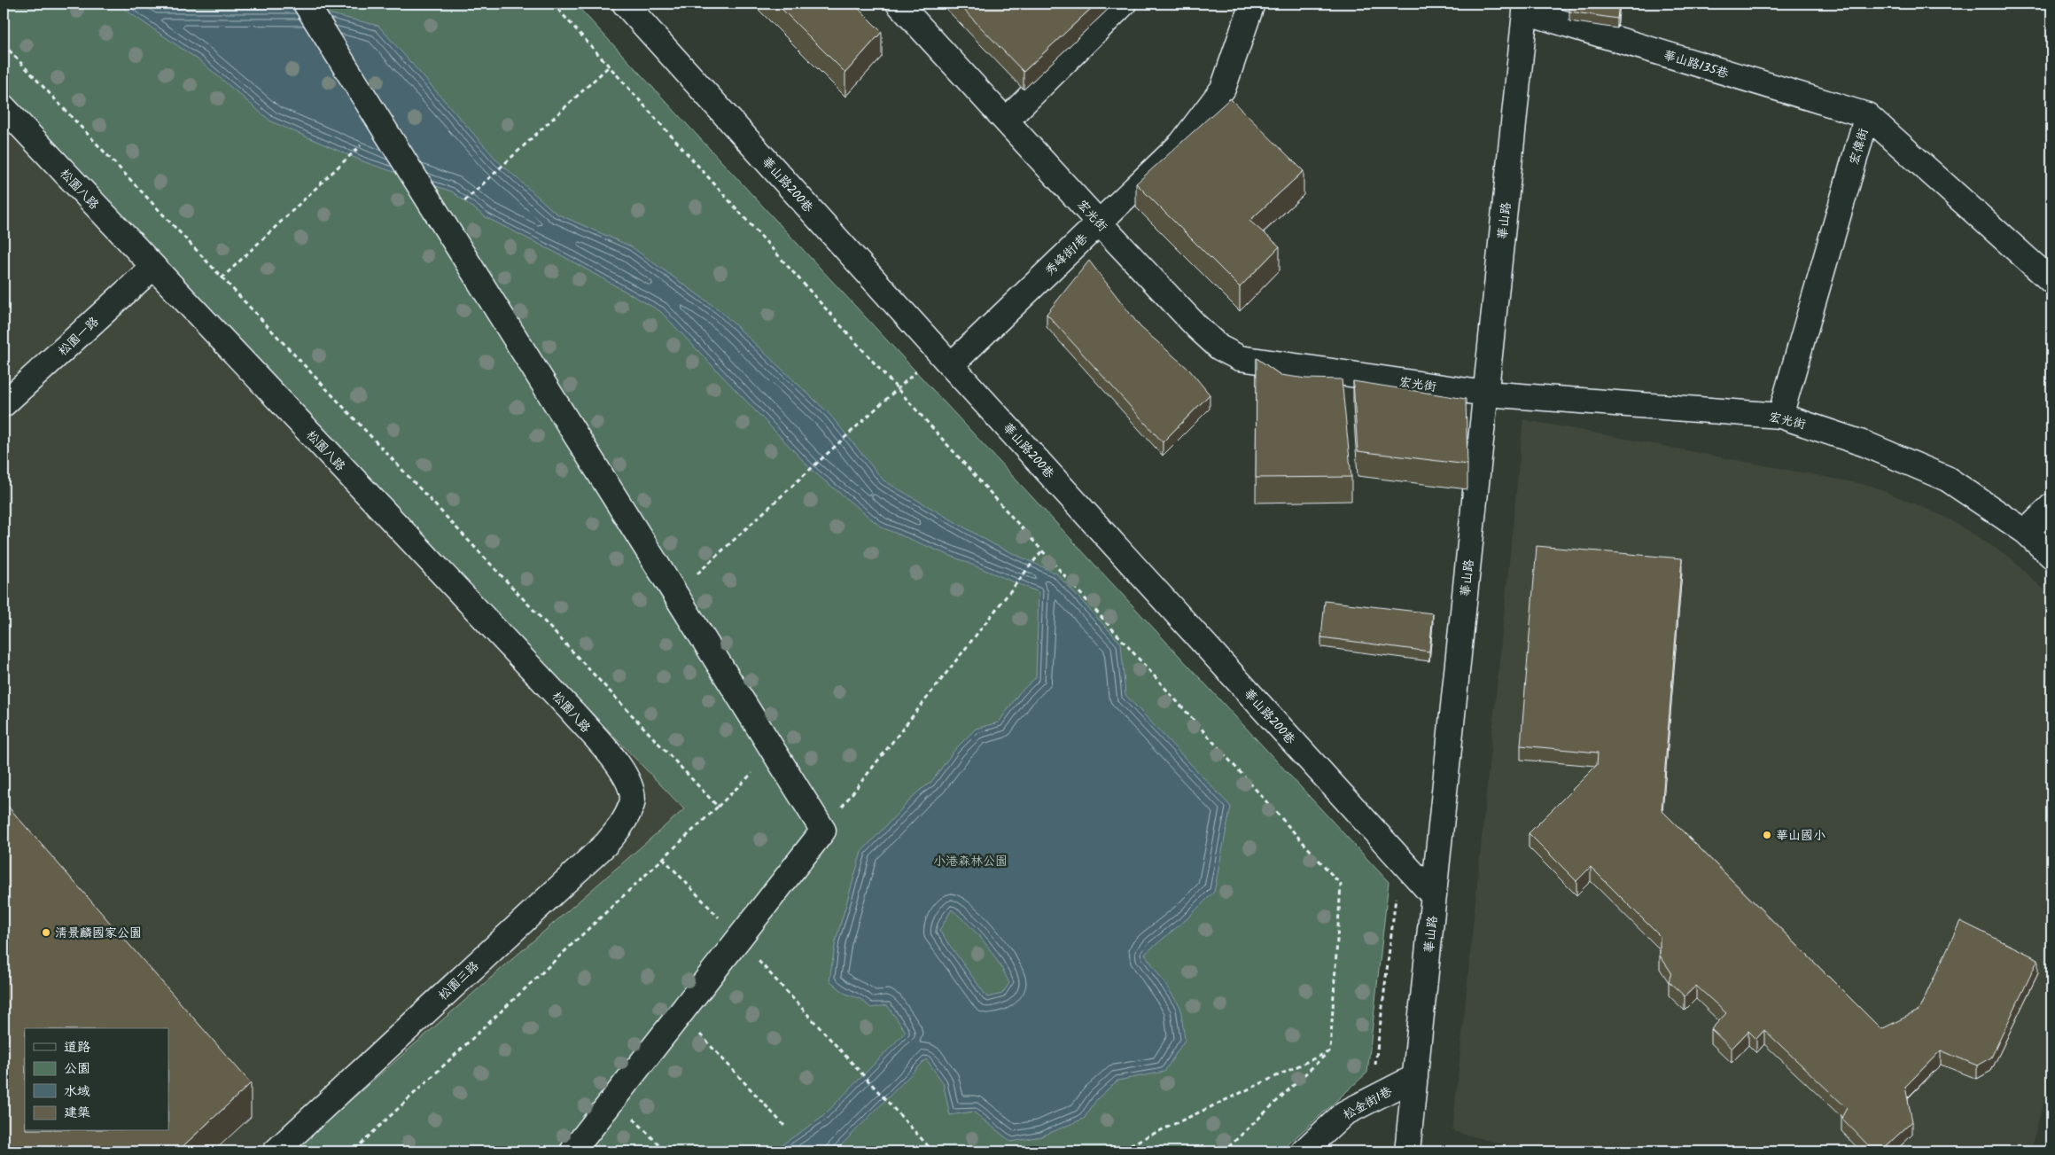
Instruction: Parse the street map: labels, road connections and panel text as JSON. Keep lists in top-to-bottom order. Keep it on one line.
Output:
{"streets":{"street":["華山路135巷","宏偉街","華山路200巷","松園八路","宏光街","華山路","秀峰街1巷","松園一路","松園三路","松金街1巷"]},"crossings":[["華山路135巷","宏偉街"],["華山路135巷","華山路"],["宏偉街","宏光街"],["華山路200巷","華山路"],["華山路200巷","秀峰街1巷"],["松園八路","松園一路"],["松園八路","松園三路"],["宏光街","華山路"],["宏光街","秀峰街1巷"],["華山路","松金街1巷"]],"parks":["小港森林公園"],"places":["華山國小","清景麟國家公園"],"legend":["道路","公園","水域","建築"]}
